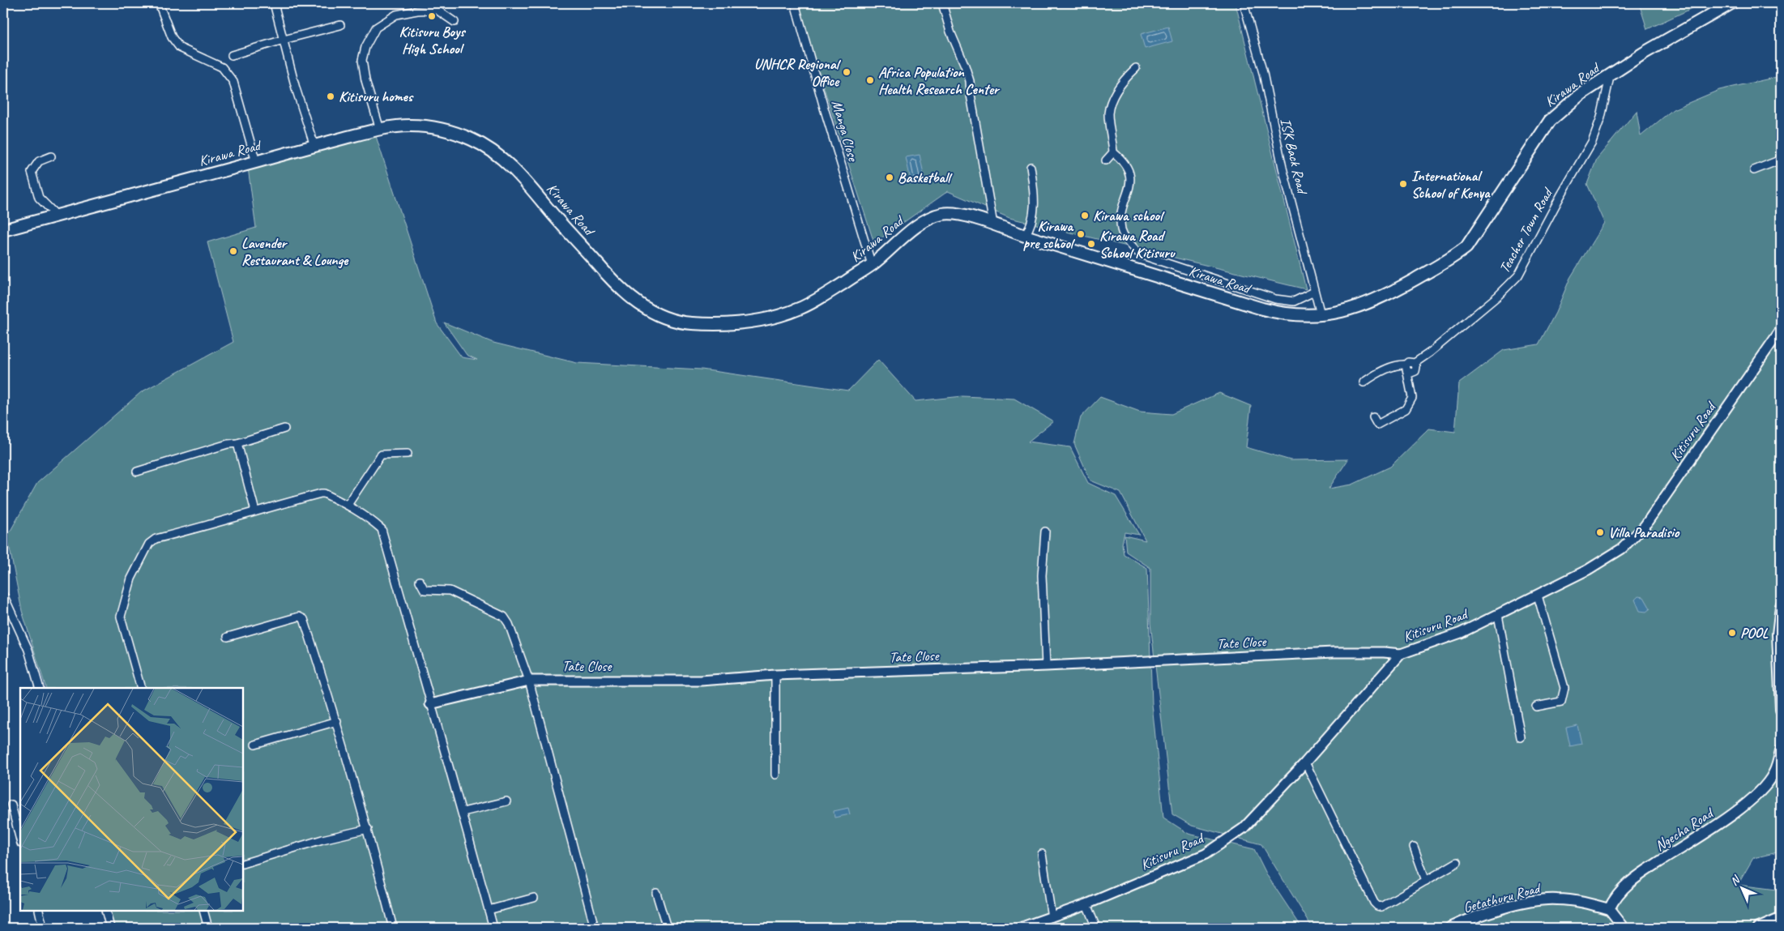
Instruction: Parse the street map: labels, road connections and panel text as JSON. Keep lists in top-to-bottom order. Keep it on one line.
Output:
{"streets":{"main road":["Kirawa Road","Ngecha Road","Getathuru Road"],"street":["Manga Close","ISK Back Road","Teacher Town Road","Kitisuru Road","Tate Close"]},"crossings":[["Kirawa Road","Manga Close"],["Kirawa Road","ISK Back Road"],["Kirawa Road","Teacher Town Road"],["Kitisuru Road","Tate Close"],["Ngecha Road","Getathuru Road"]],"places":["Kitisuru Boys High School","UNHCR Regional Office","Africa Population Health Research Center","Kitisuru homes","Basketball","International School of Kenya","Kirawa school","Kirawa pre school","Kirawa Road School Kitisuru","Lavender Restaurant & Lounge","Villa Paradisio","POOL"],"north":"top left"}
